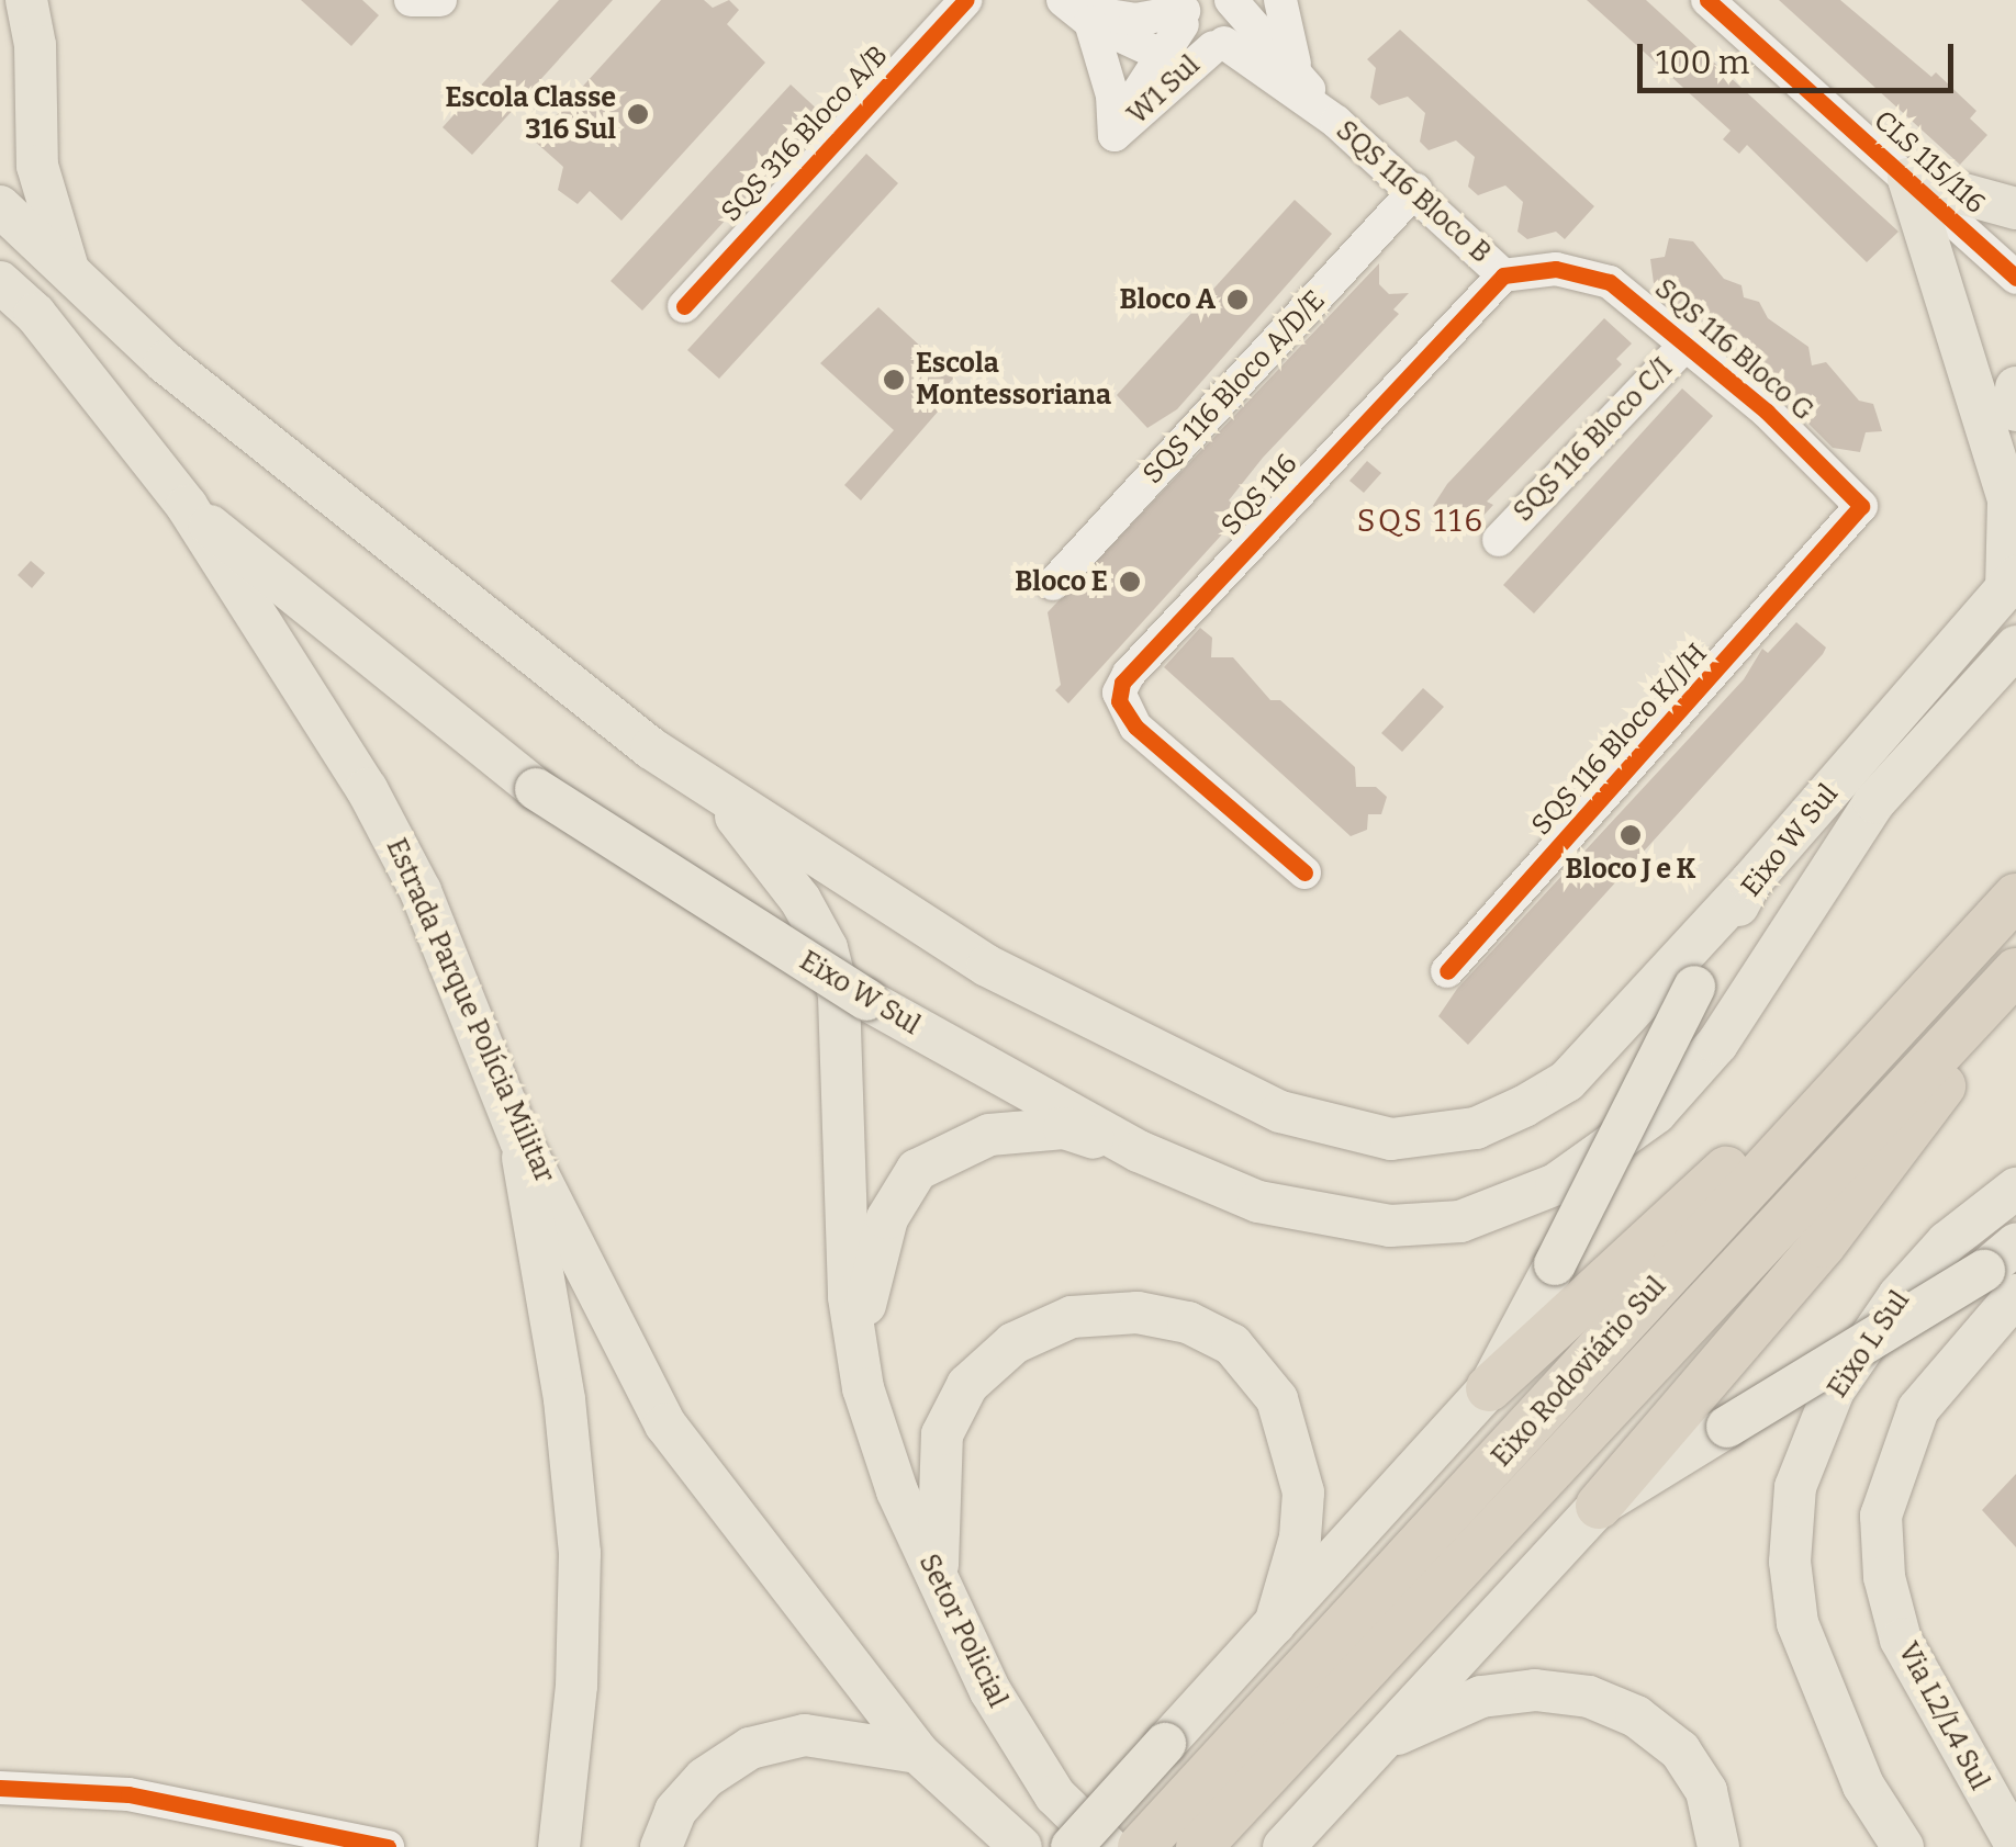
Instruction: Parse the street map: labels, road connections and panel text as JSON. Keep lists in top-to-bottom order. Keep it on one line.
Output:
{"streets":{"highway":["Eixo Rodoviário Sul"],"main road":["Eixo W Sul","Estrada Parque Polícia Militar","Eixo L Sul","Setor Policial","Via L2/L4 Sul"],"street":["W1 Sul","SQS 316 Bloco A/B","CLS 115/116","SQS 116 Bloco B","SQS 116 Bloco G","SQS 116 Bloco A/D/E","SQS 116 Bloco C/I","SQS 116","SQS 116 Bloco K/J/H"]},"crossings":[["W1 Sul","SQS 116 Bloco B"],["SQS 116 Bloco B","SQS 116 Bloco G"],["SQS 116 Bloco B","SQS 116 Bloco A/D/E"],["SQS 116 Bloco B","SQS 116"],["SQS 116 Bloco G","SQS 116 Bloco C/I"],["SQS 116 Bloco G","SQS 116"],["SQS 116 Bloco G","SQS 116 Bloco K/J/H"],["Eixo W Sul","Estrada Parque Polícia Militar"]],"districts":["SQS 116"],"places":["Escola Classe 316 Sul","Bloco A","Escola Montessoriana","Bloco E","Bloco J e K"],"scale_bar":"100 m"}
